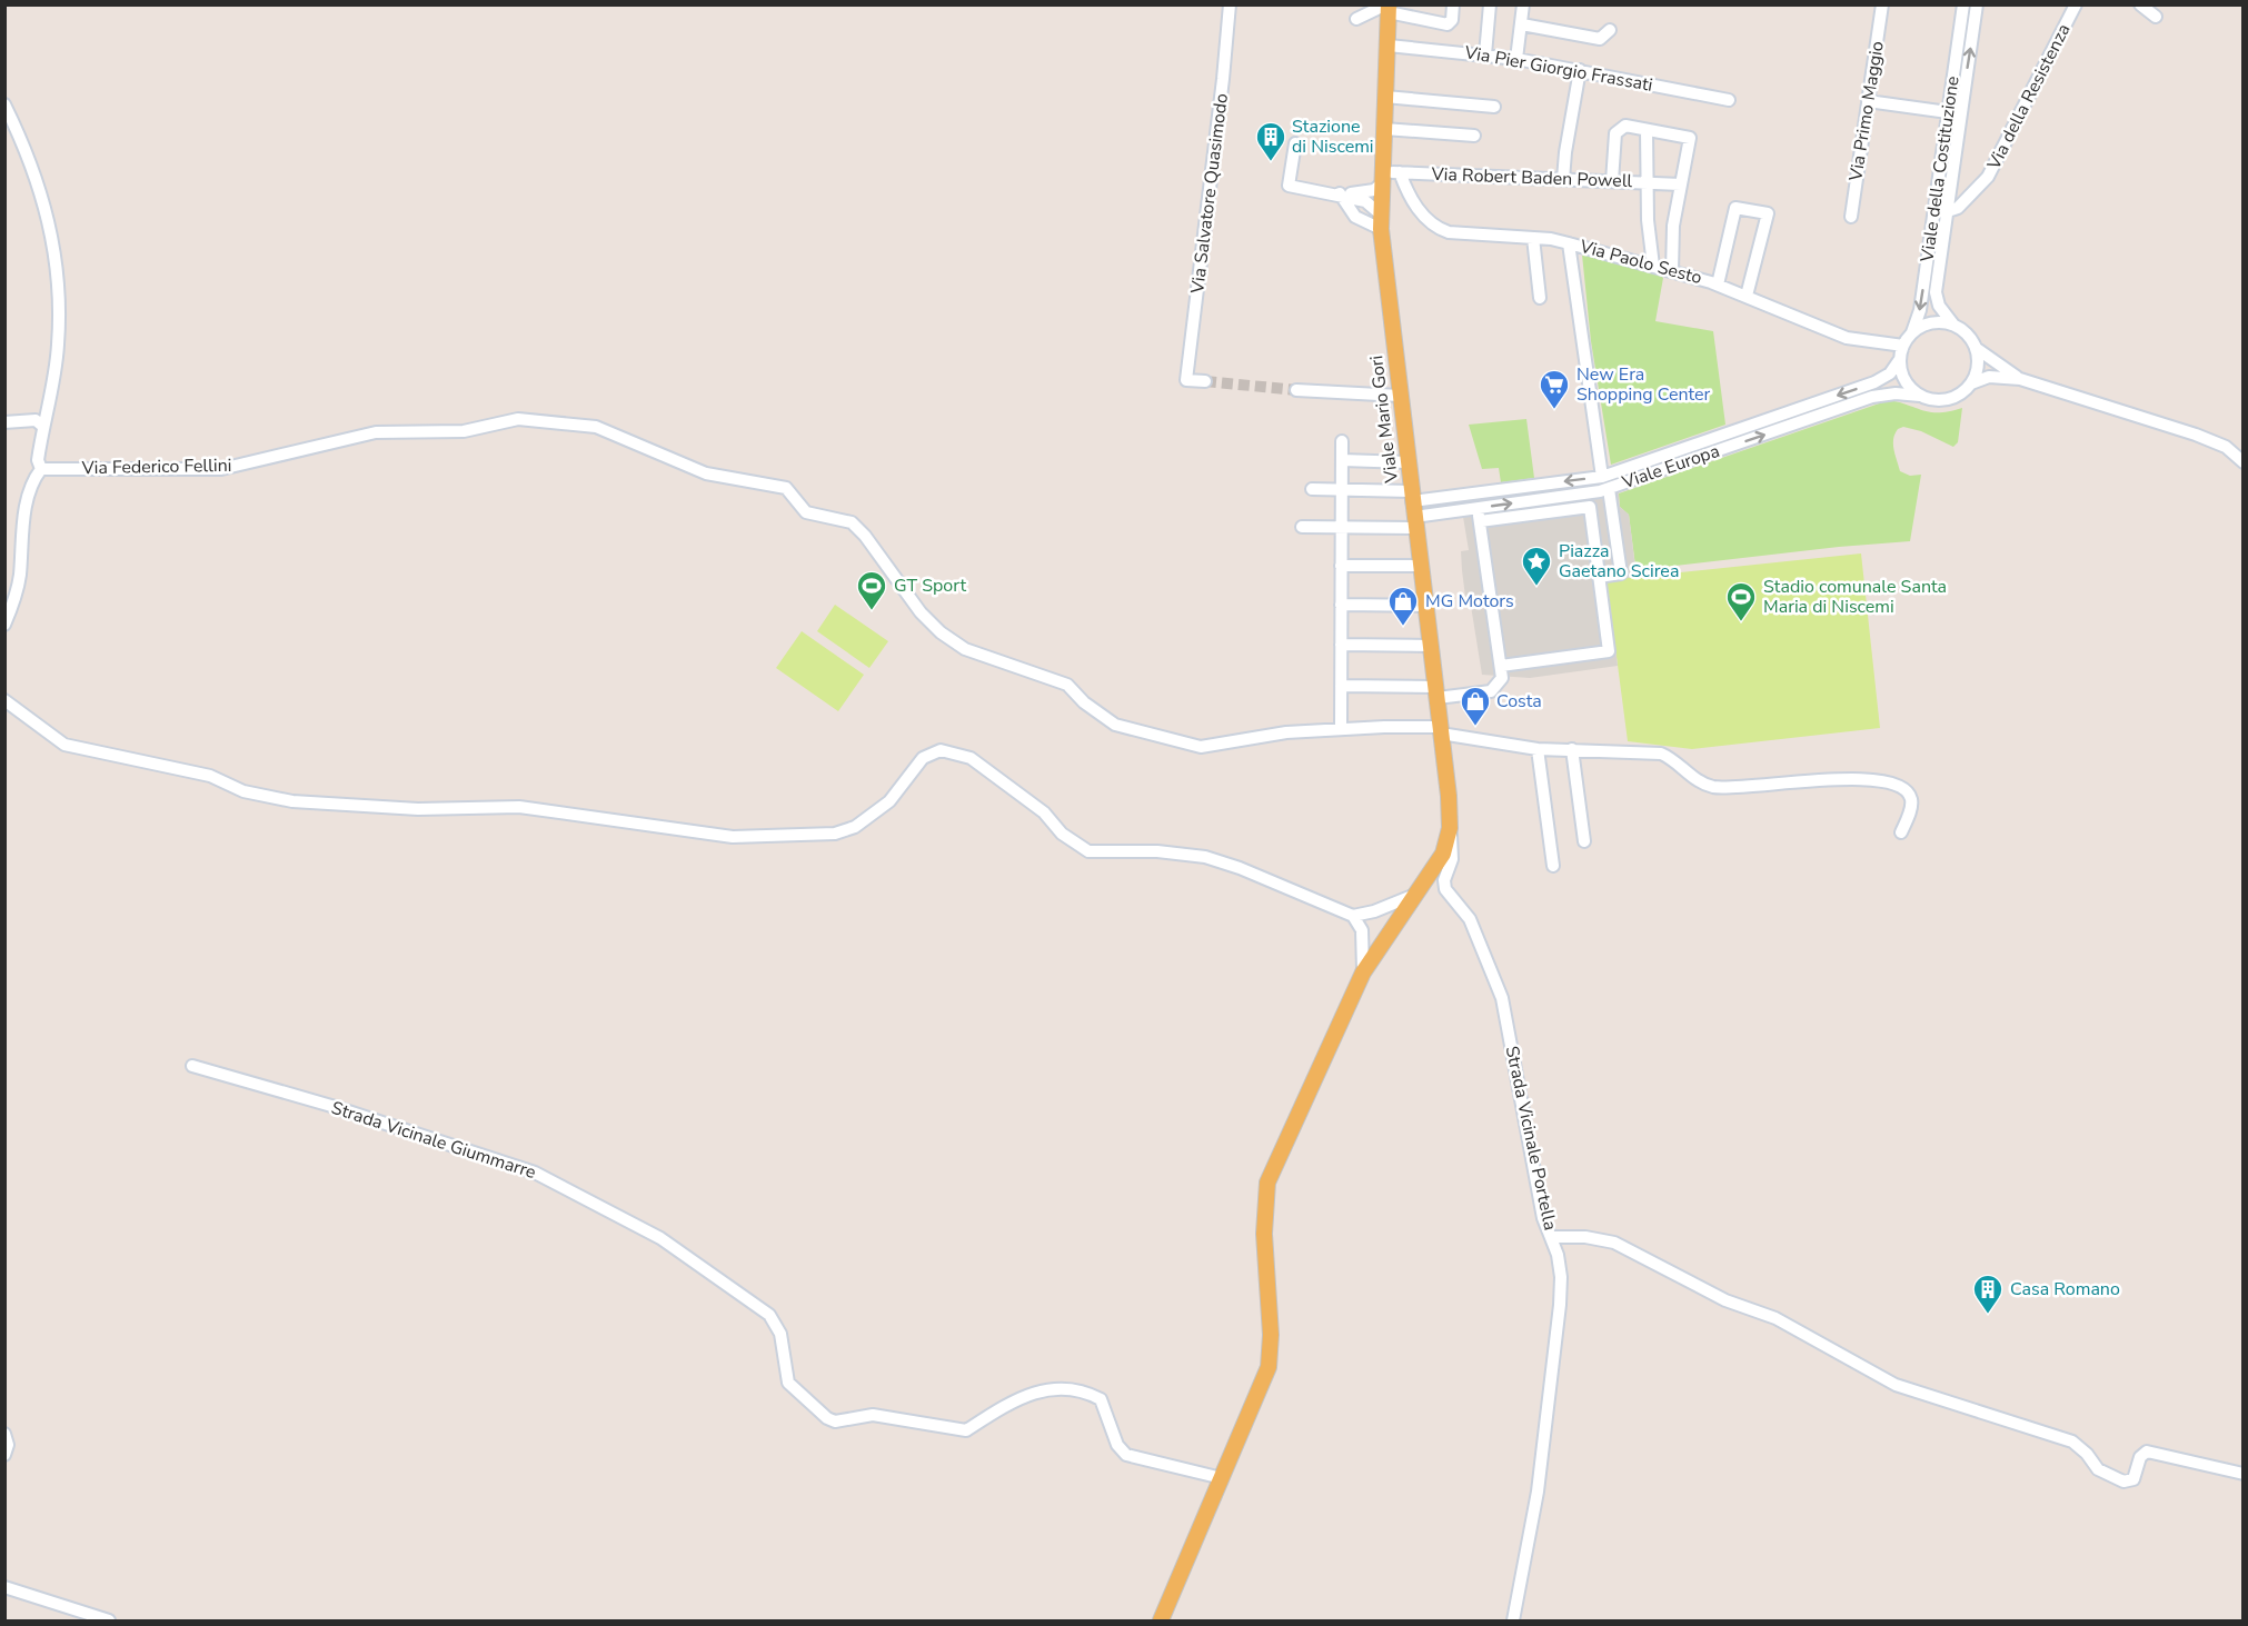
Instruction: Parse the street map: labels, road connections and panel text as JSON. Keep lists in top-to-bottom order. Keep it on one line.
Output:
{"streets":{"main road":["Viale Mario Gori"],"street":["Via Pier Giorgio Frassati","Via della Resistenza","Via Primo Maggio","Viale della Costituzione","Via Robert Baden Powell","Via Salvatore Quasimodo","Via Paolo Sesto","Via Federico Fellini","Viale Europa","Strada Vicinale Portella","Strada Vicinale Giummarre"]},"crossings":[["Via Pier Giorgio Frassati","Viale Mario Gori"],["Via della Resistenza","Viale della Costituzione"],["Viale della Costituzione","Via Paolo Sesto"],["Viale della Costituzione","Viale Europa"],["Via Robert Baden Powell","Via Paolo Sesto"],["Via Robert Baden Powell","Viale Mario Gori"],["Via Paolo Sesto","Viale Europa"],["Viale Mario Gori","Via Federico Fellini"],["Viale Mario Gori","Viale Europa"],["Viale Mario Gori","Strada Vicinale Portella"]],"places":{"building":["Stazione di Niscemi","Casa Romano"],"supermarket":["New Era Shopping Center"],"place":["Piazza Gaetano Scirea"],"sports":["GT Sport","Stadio comunale Santa Maria di Niscemi"],"shop":["MG Motors","Costa"]}}
